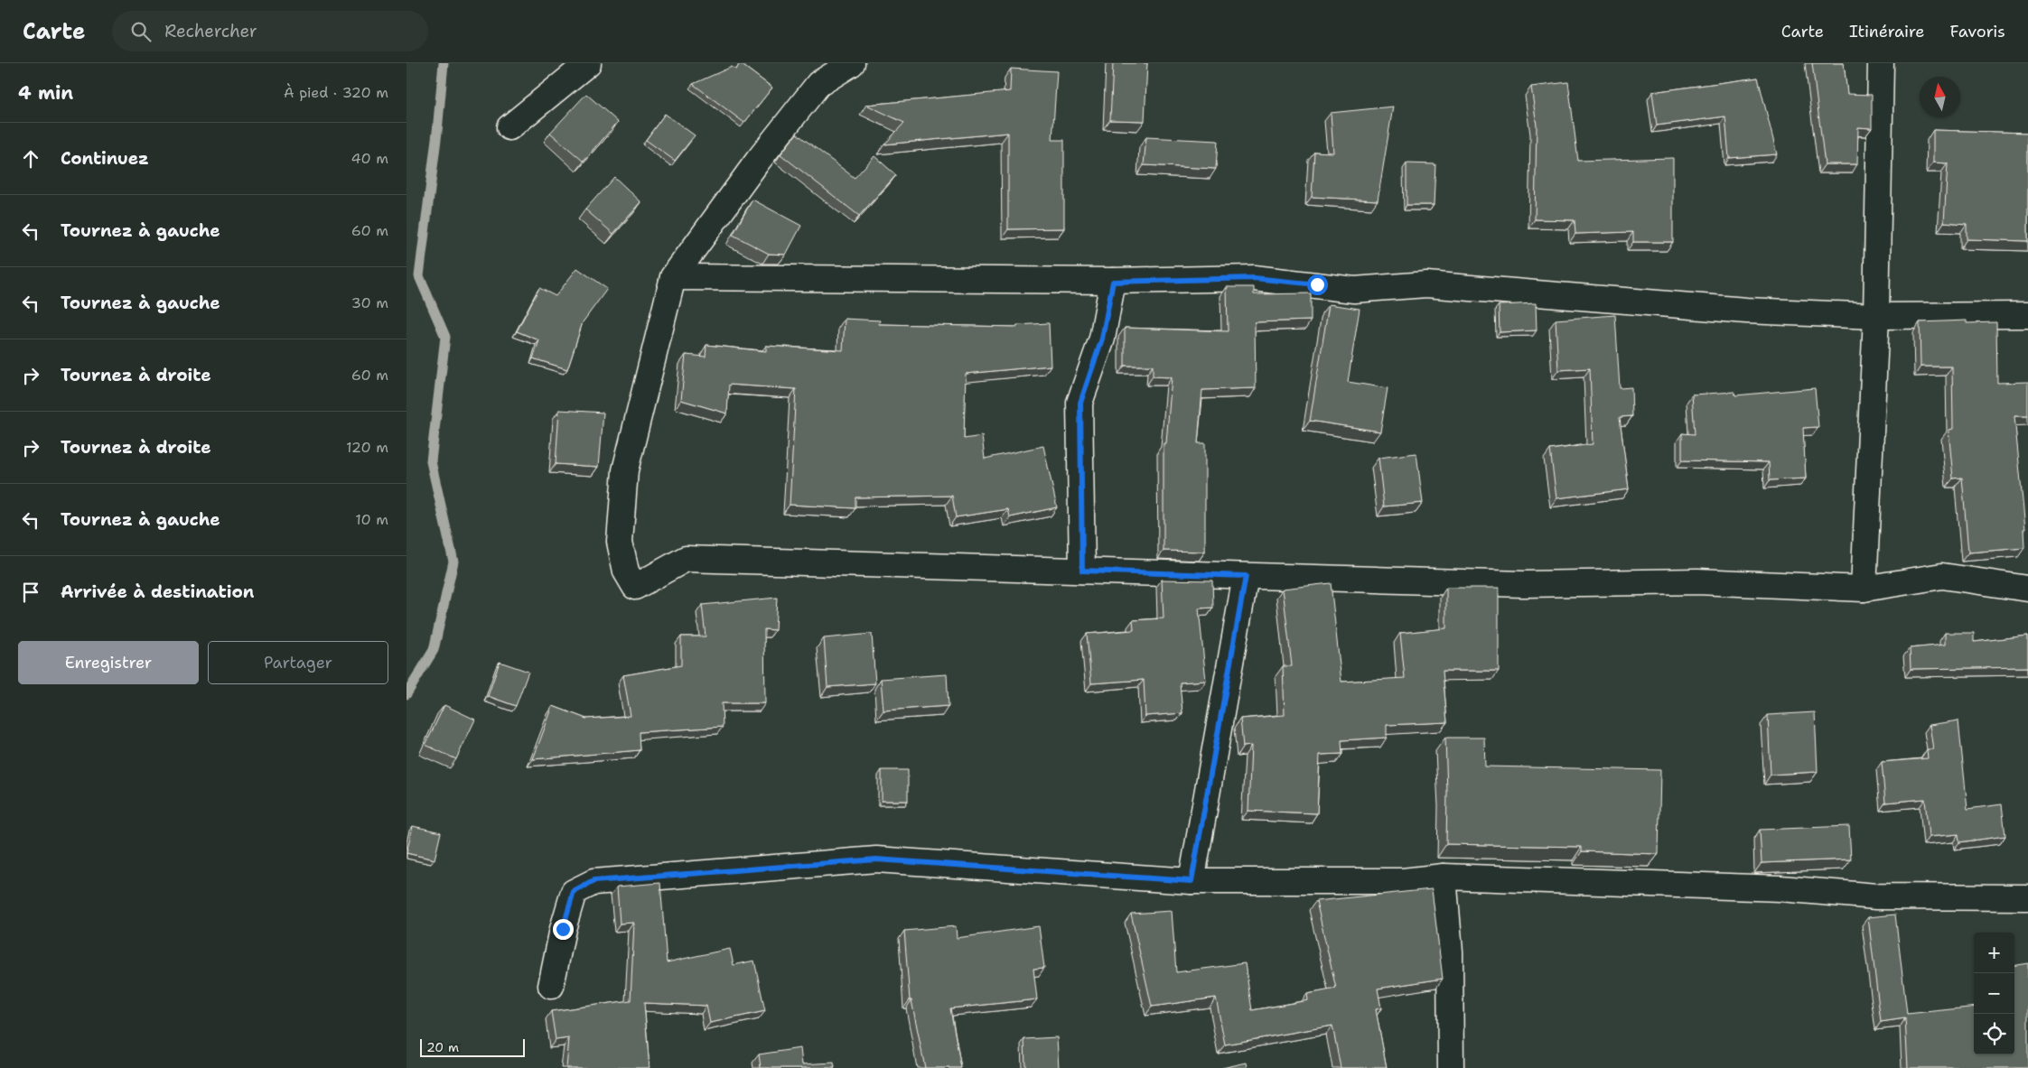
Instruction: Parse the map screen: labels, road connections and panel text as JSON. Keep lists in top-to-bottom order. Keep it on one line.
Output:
{"scale_bar":"20 m","north":"top","page":{"header":"Carte","search":"Rechercher","nav":["Carte","Itinéraire","Favoris"],"heading":["4 min","À pied · 320 m"],"list":[["Continuez","40 m"],["Tournez à gauche","60 m"],["Tournez à gauche","30 m"],["Tournez à droite","60 m"],["Tournez à droite","120 m"],["Tournez à gauche","10 m"],"Arrivée à destination"],"buttons":["Enregistrer","Partager"],"map_buttons":["+","−"],"scale":"20 m"}}
